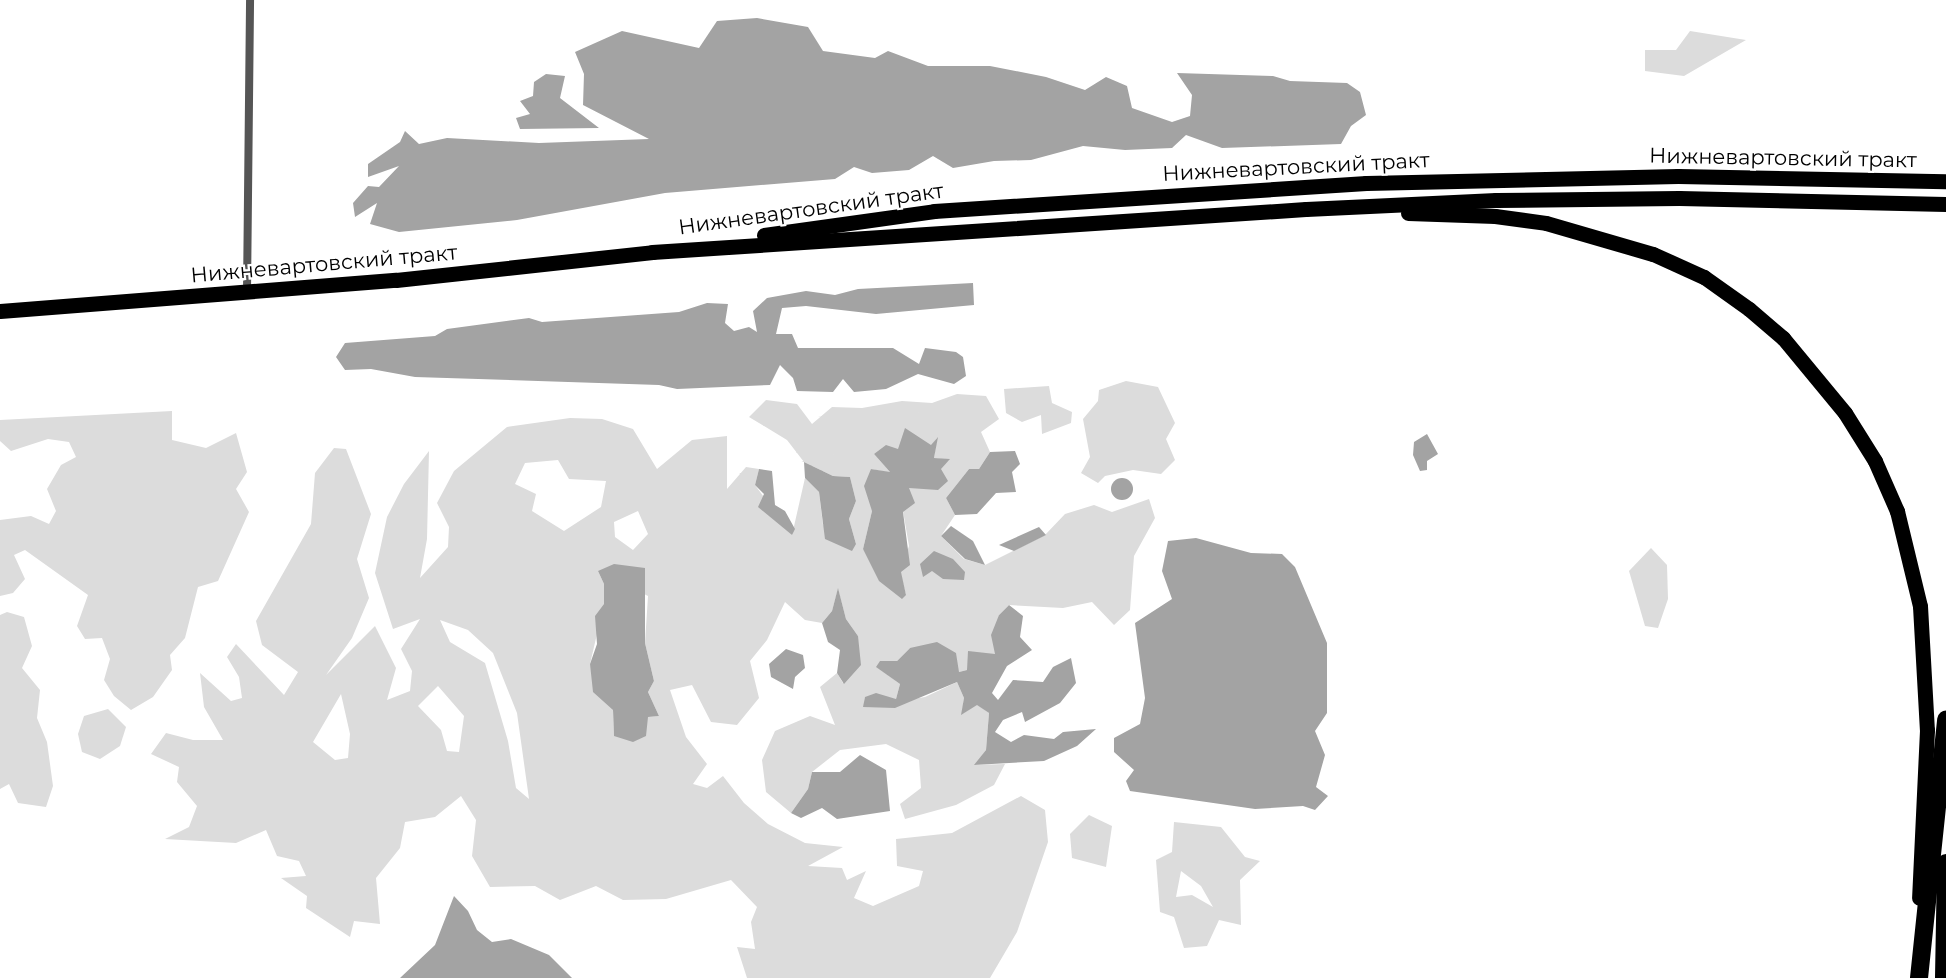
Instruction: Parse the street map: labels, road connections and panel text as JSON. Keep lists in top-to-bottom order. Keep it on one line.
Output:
{"streets":{"main road":["Нижневартовский тракт"]}}
